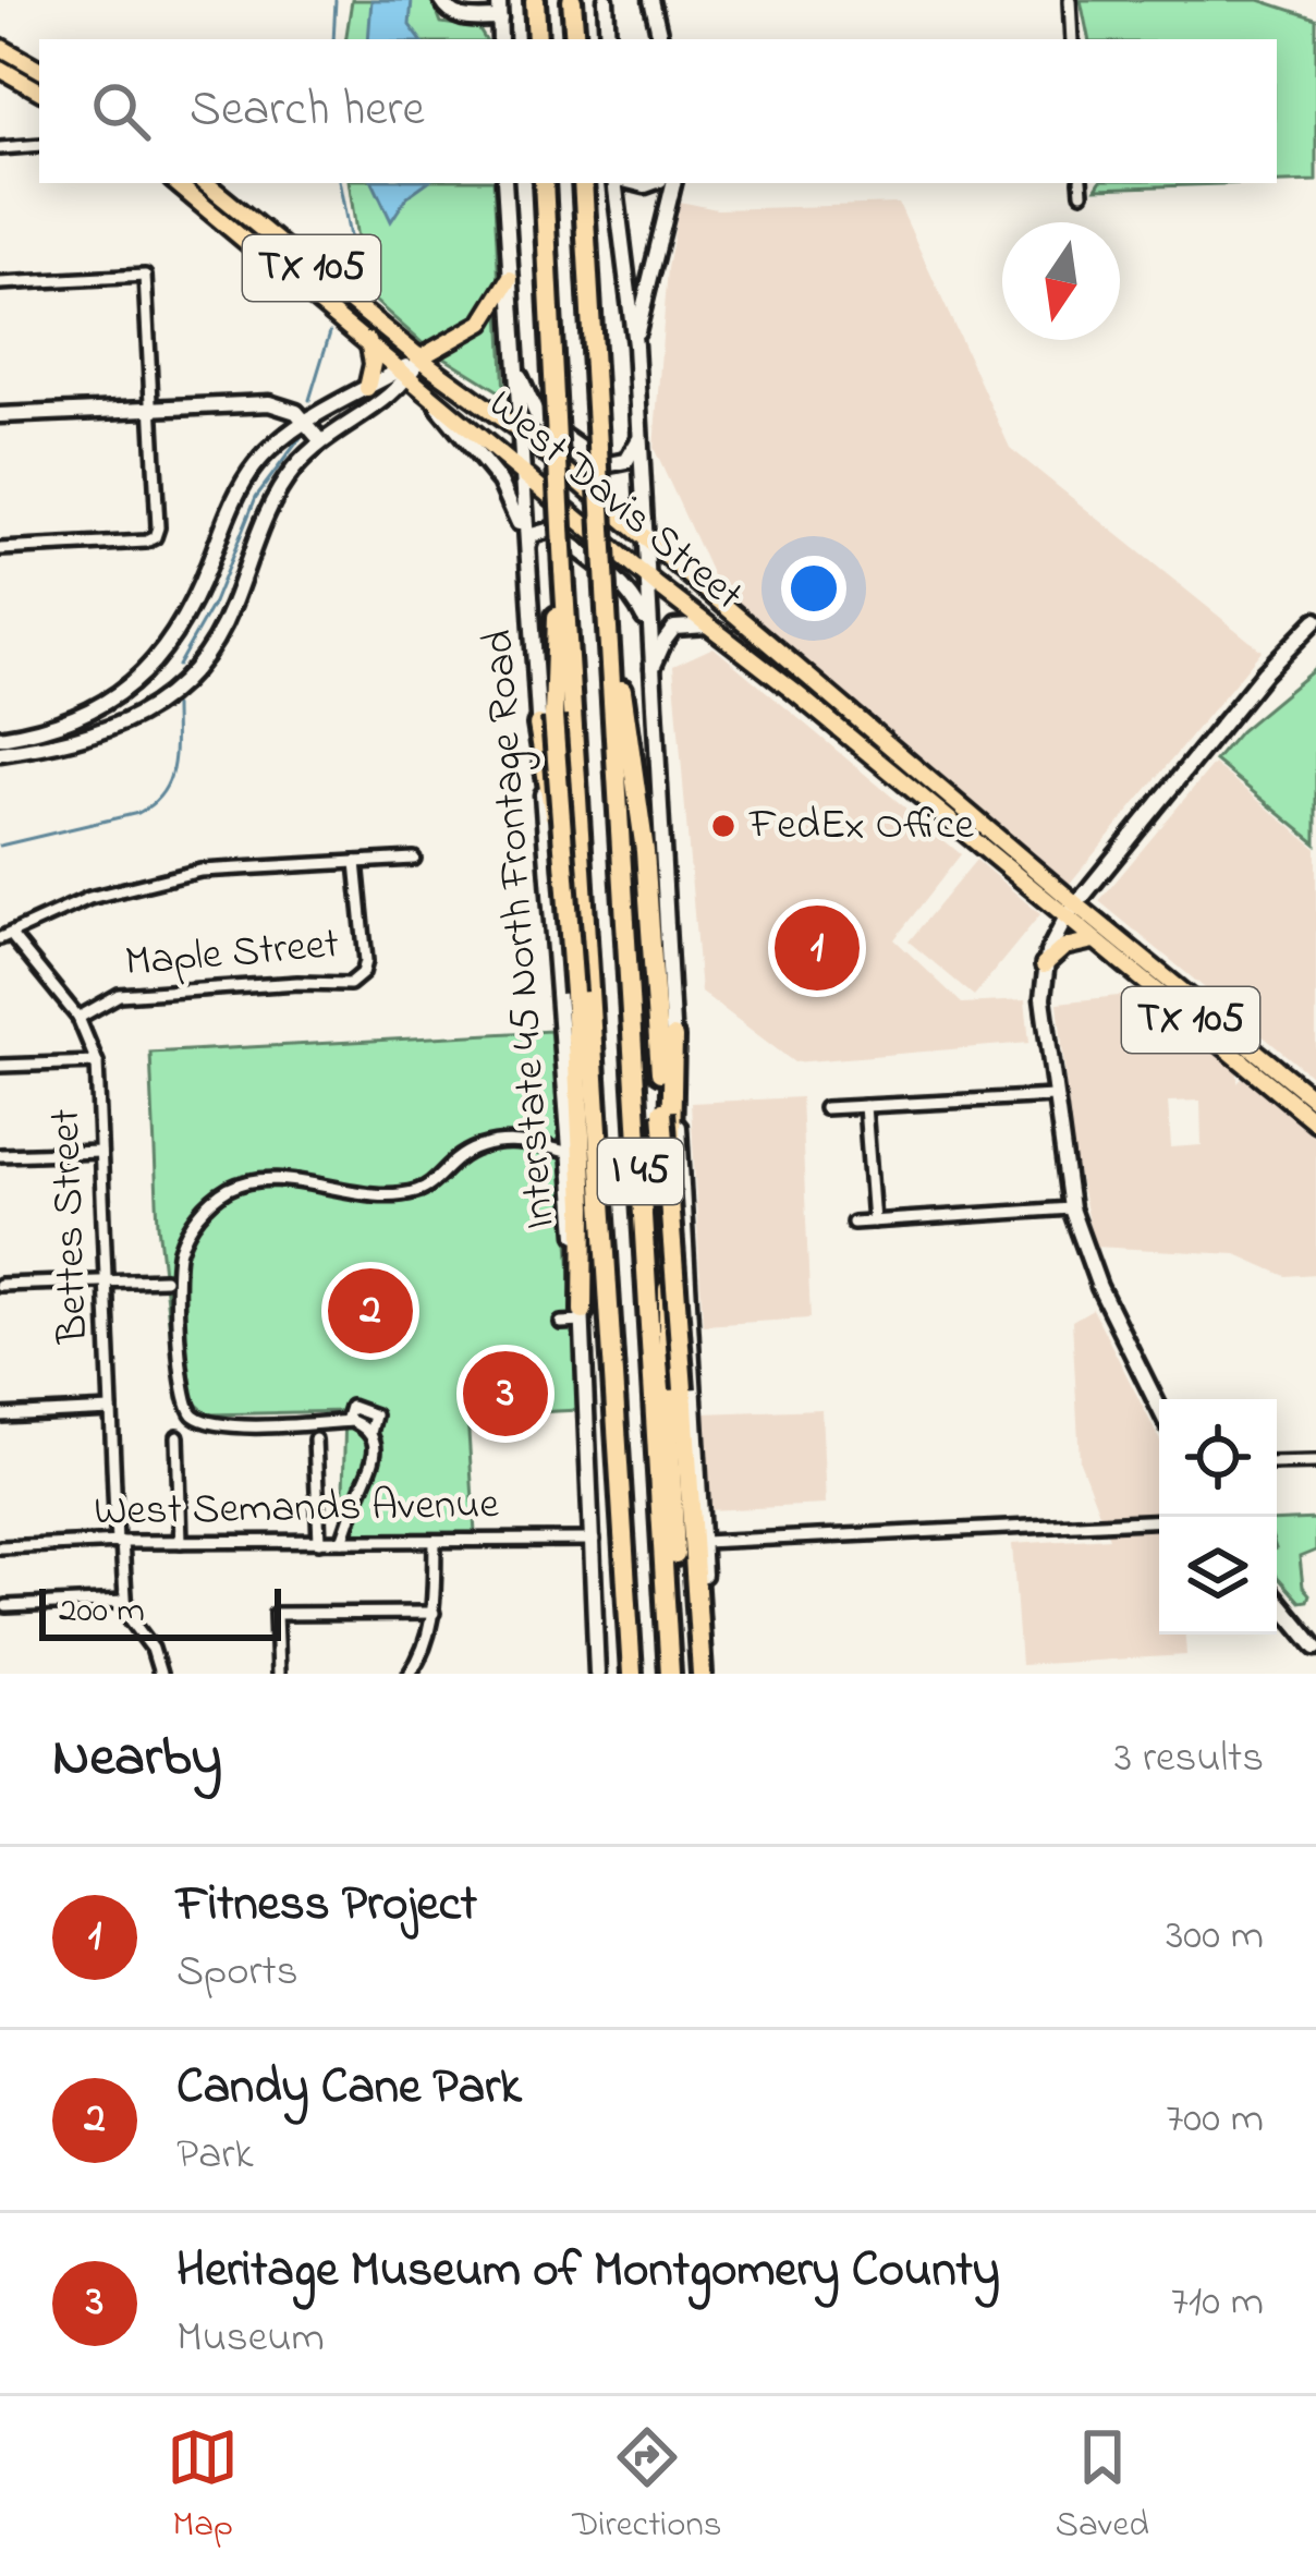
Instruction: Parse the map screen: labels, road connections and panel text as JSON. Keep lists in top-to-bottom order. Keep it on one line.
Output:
{"streets":{"highway":["I 45"],"main road":["TX 105","West Davis Street","Interstate 45 North Frontage Road"],"street":["Maple Street","Bettes Street","West Semands Avenue"]},"crossings":[["West Davis Street","Interstate 45 North Frontage Road"],["Interstate 45 North Frontage Road","West Semands Avenue"],["Maple Street","Bettes Street"],["Bettes Street","West Semands Avenue"]],"places":["FedEx Office"],"scale_bar":"200 m","north":"bottom","page":{"search":"Search here","pins":["1","2","3"],"scale":"200 m","heading":["Nearby","3 results"],"list":[{"mark":"1","name":"Fitness Project","note":"Sports","value":"300 m"},{"mark":"2","name":"Candy Cane Park","note":"Park","value":"700 m"},{"mark":"3","name":"Heritage Museum of Montgomery County","note":"Museum","value":"710 m"}],"nav":["Map","Directions","Saved"]}}
